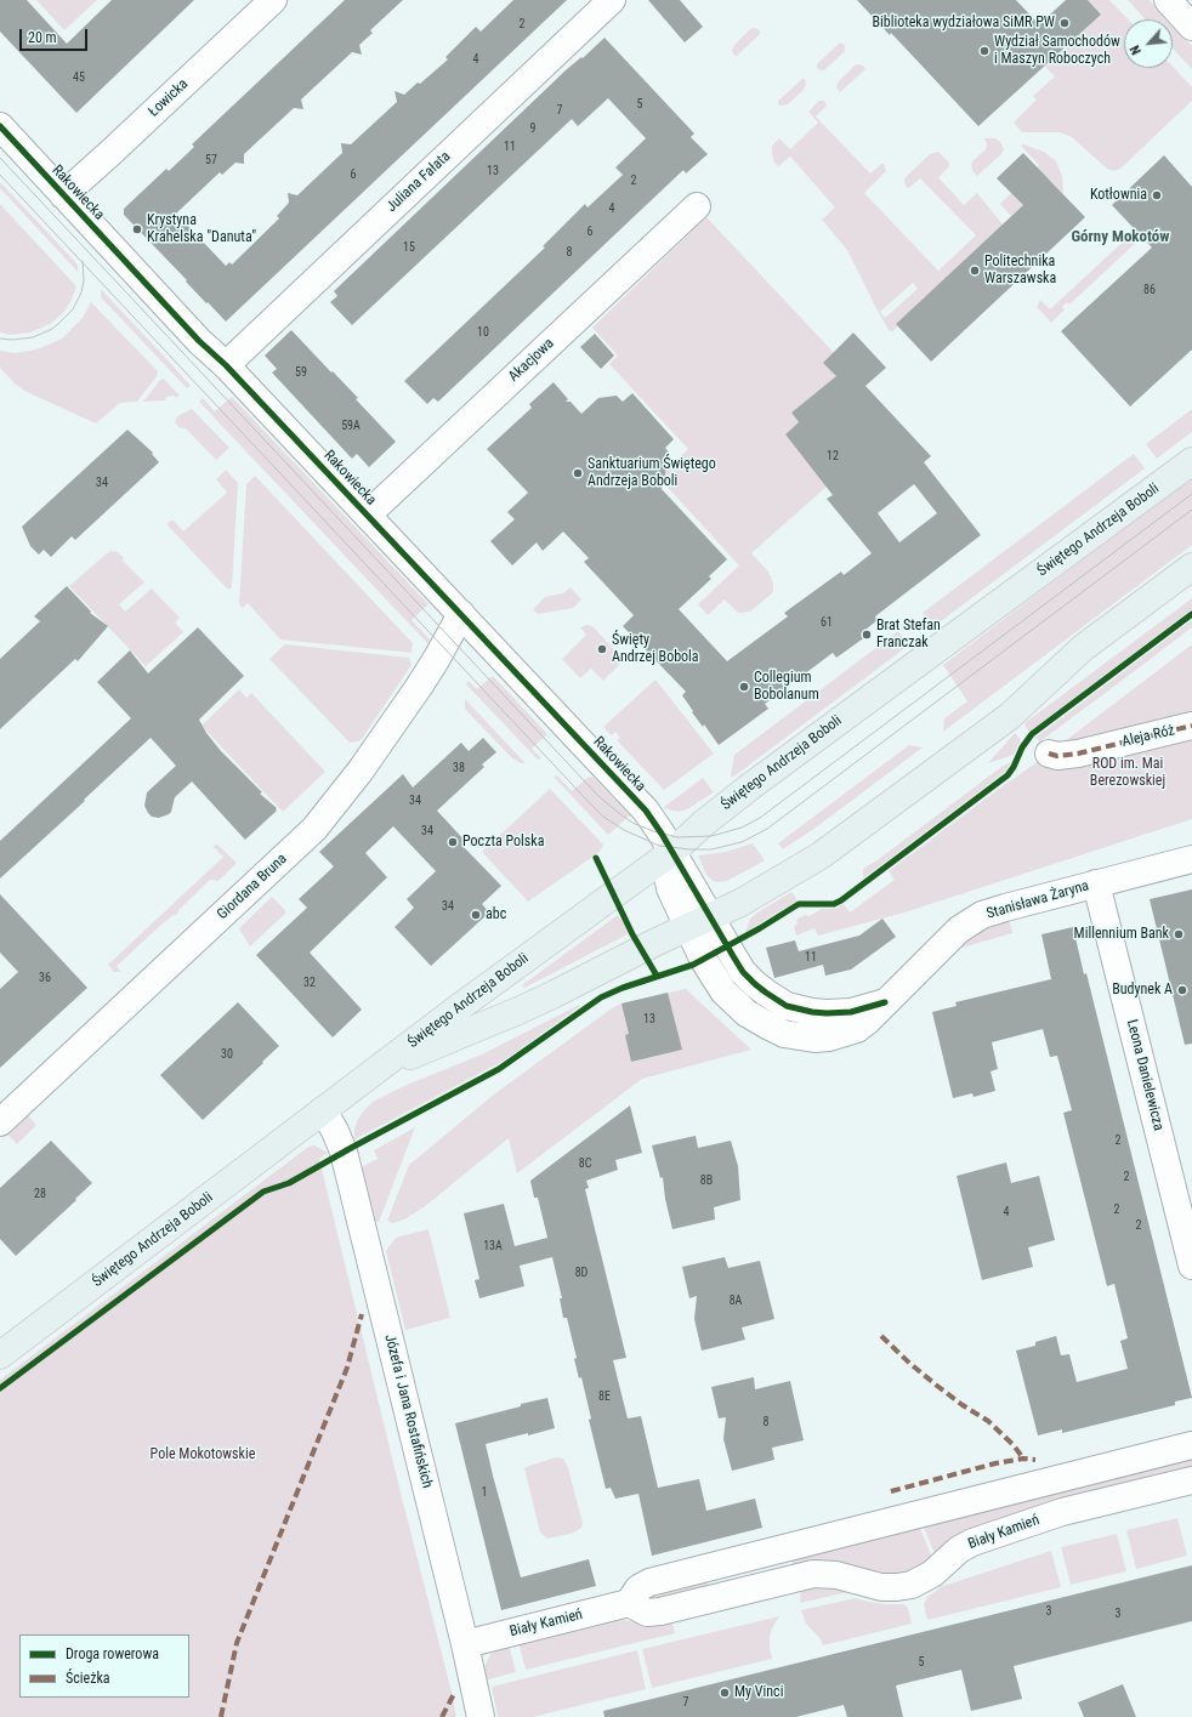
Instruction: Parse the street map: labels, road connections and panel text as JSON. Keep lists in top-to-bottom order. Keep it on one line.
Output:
{"streets":{"main road":["Świętego Andrzeja Boboli"],"street":["Łowicka","Juliana Fałata","Rakowiecka","Akacjowa","Aleja Róż","Giordana Bruna","Stanisława Żaryna","Leona Danielewicza","Józefa i Jana Rostafińskich","Biały Kamień"]},"crossings":[["Łowicka","Rakowiecka"],["Juliana Fałata","Rakowiecka"],["Rakowiecka","Akacjowa"],["Rakowiecka","Świętego Andrzeja Boboli"],["Rakowiecka","Giordana Bruna"],["Rakowiecka","Stanisława Żaryna"],["Świętego Andrzeja Boboli","Stanisława Żaryna"],["Świętego Andrzeja Boboli","Józefa i Jana Rostafińskich"],["Stanisława Żaryna","Leona Danielewicza"],["Józefa i Jana Rostafińskich","Biały Kamień"]],"districts":["Górny Mokotów"],"parks":["ROD im. Mai Berezowskiej","Pole Mokotowskie"],"places":["Biblioteka wydziałowa SiMR PW","Wydział Samochodów i Maszyn Roboczych","Kotłownia","Krystyna Krahelska \"Danuta\"","Politechnika Warszawska","Sanktuarium Świętego Andrzeja Boboli","Brat Stefan Franczak","Święty Andrzej Bobola","Collegium Bobolanum","Poczta Polska","abc","Millennium Bank","Budynek A","My Vinci"],"house_numbers":["2","4","45","5","7","9","11","57","13","6","2","4","6","15","8","86","10","59","59A","12","34","61","38","34","34","34","11","36","32","13","30","2","8C","2","8B","28","2","4","2","13A","8D","8A","8E","8","1","3","3","5","7"],"legend":["Droga rowerowa","Ścieżka"],"scale_bar":"20 m","north":"bottom left"}
